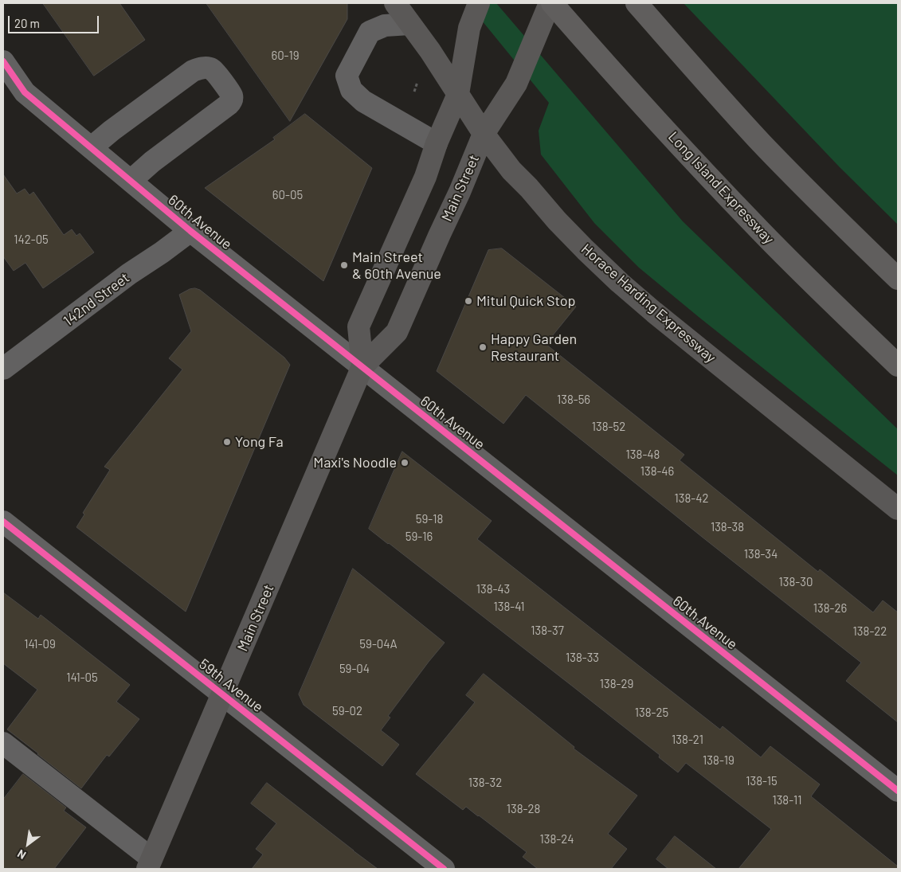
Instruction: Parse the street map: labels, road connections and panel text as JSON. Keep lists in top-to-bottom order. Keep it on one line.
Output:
{"streets":{"highway":["Long Island Expressway"],"main road":["Main Street","Horace Harding Expressway"],"street":["60th Avenue","142nd Street","59th Avenue"]},"crossings":[["Main Street","Long Island Expressway"],["Main Street","60th Avenue"],["Main Street","Horace Harding Expressway"],["Main Street","59th Avenue"],["60th Avenue","142nd Street"]],"places":["Main Street & 60th Avenue","Mitul Quick Stop","Happy Garden Restaurant","Yong Fa","Maxi's Noodle"],"house_numbers":["60-19","60-05","142-05","138-56","138-52","138-48","138-46","138-42","59-18","138-38","59-16","138-34","138-30","138-43","138-41","138-26","138-37","138-22","141-09","59-04A","138-33","59-04","141-05","138-29","59-02","138-25","138-21","138-19","138-15","138-32","138-11","138-28","138-24"],"scale_bar":"20 m","north":"bottom left"}
